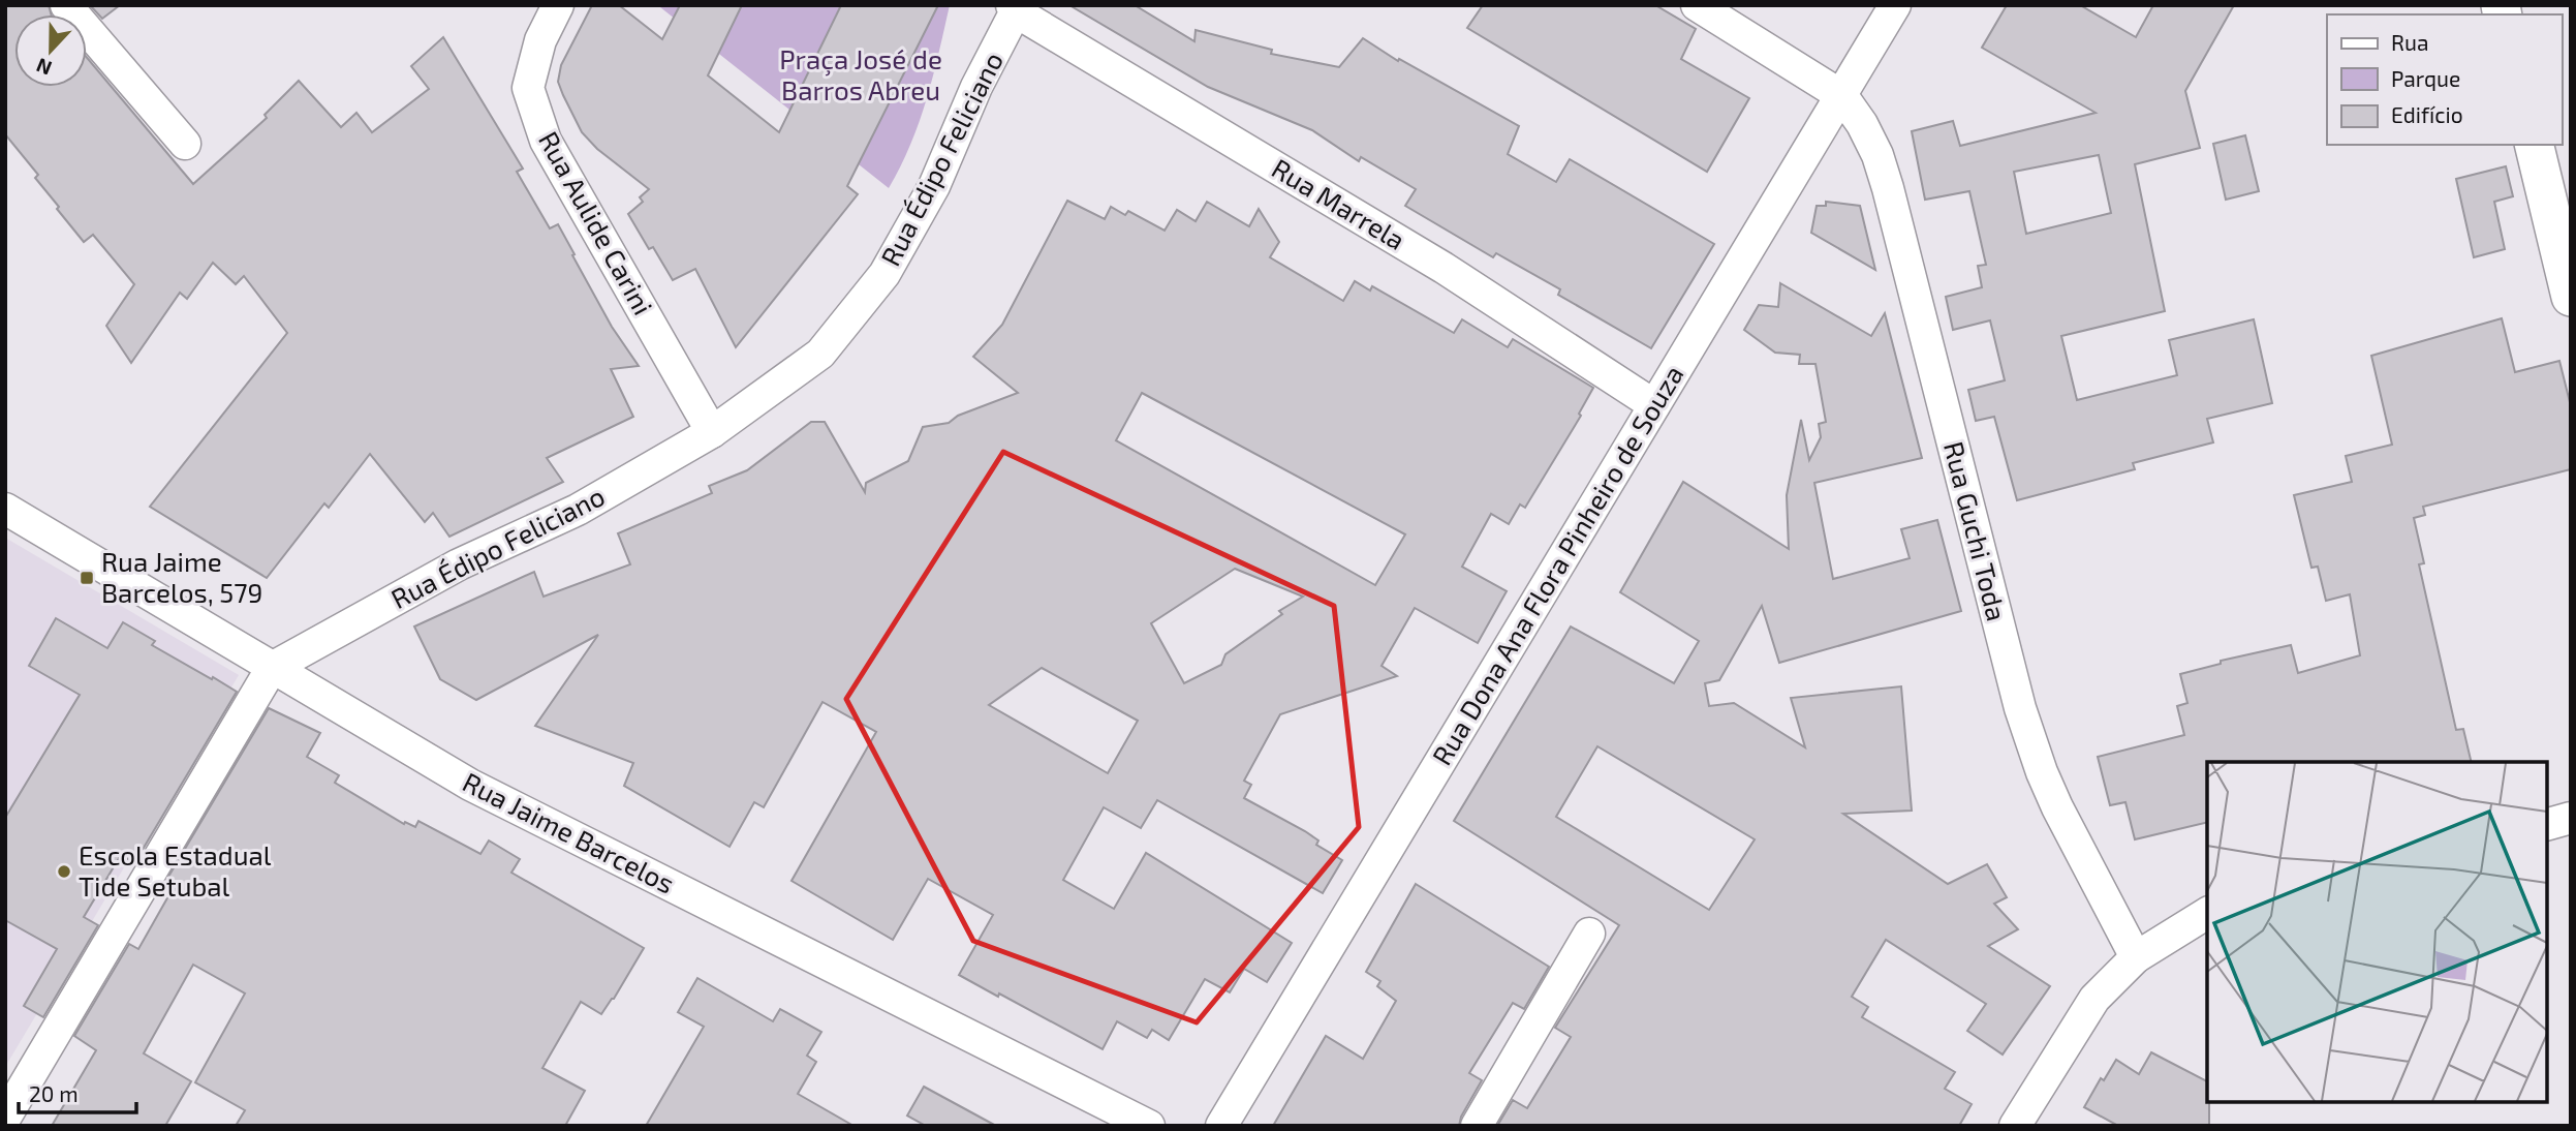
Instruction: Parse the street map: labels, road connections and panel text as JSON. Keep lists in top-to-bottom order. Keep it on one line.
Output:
{"streets":{"street":["Rua Édipo Feliciano","Rua Marrela","Rua Aulide Carini","Rua Guchi Toda","Rua Dona Ana Flora Pinheiro de Souza","Rua Jaime Barcelos"]},"crossings":[["Rua Édipo Feliciano","Rua Marrela"],["Rua Édipo Feliciano","Rua Aulide Carini"],["Rua Édipo Feliciano","Rua Jaime Barcelos"],["Rua Marrela","Rua Dona Ana Flora Pinheiro de Souza"],["Rua Guchi Toda","Rua Dona Ana Flora Pinheiro de Souza"]],"parks":["Praça José de Barros Abreu"],"places":{"transit":["Rua Jaime Barcelos, 579"],"other":["Escola Estadual Tide Setubal"]},"legend":["Rua","Parque","Edifício"],"scale_bar":"20 m","north":"bottom"}
